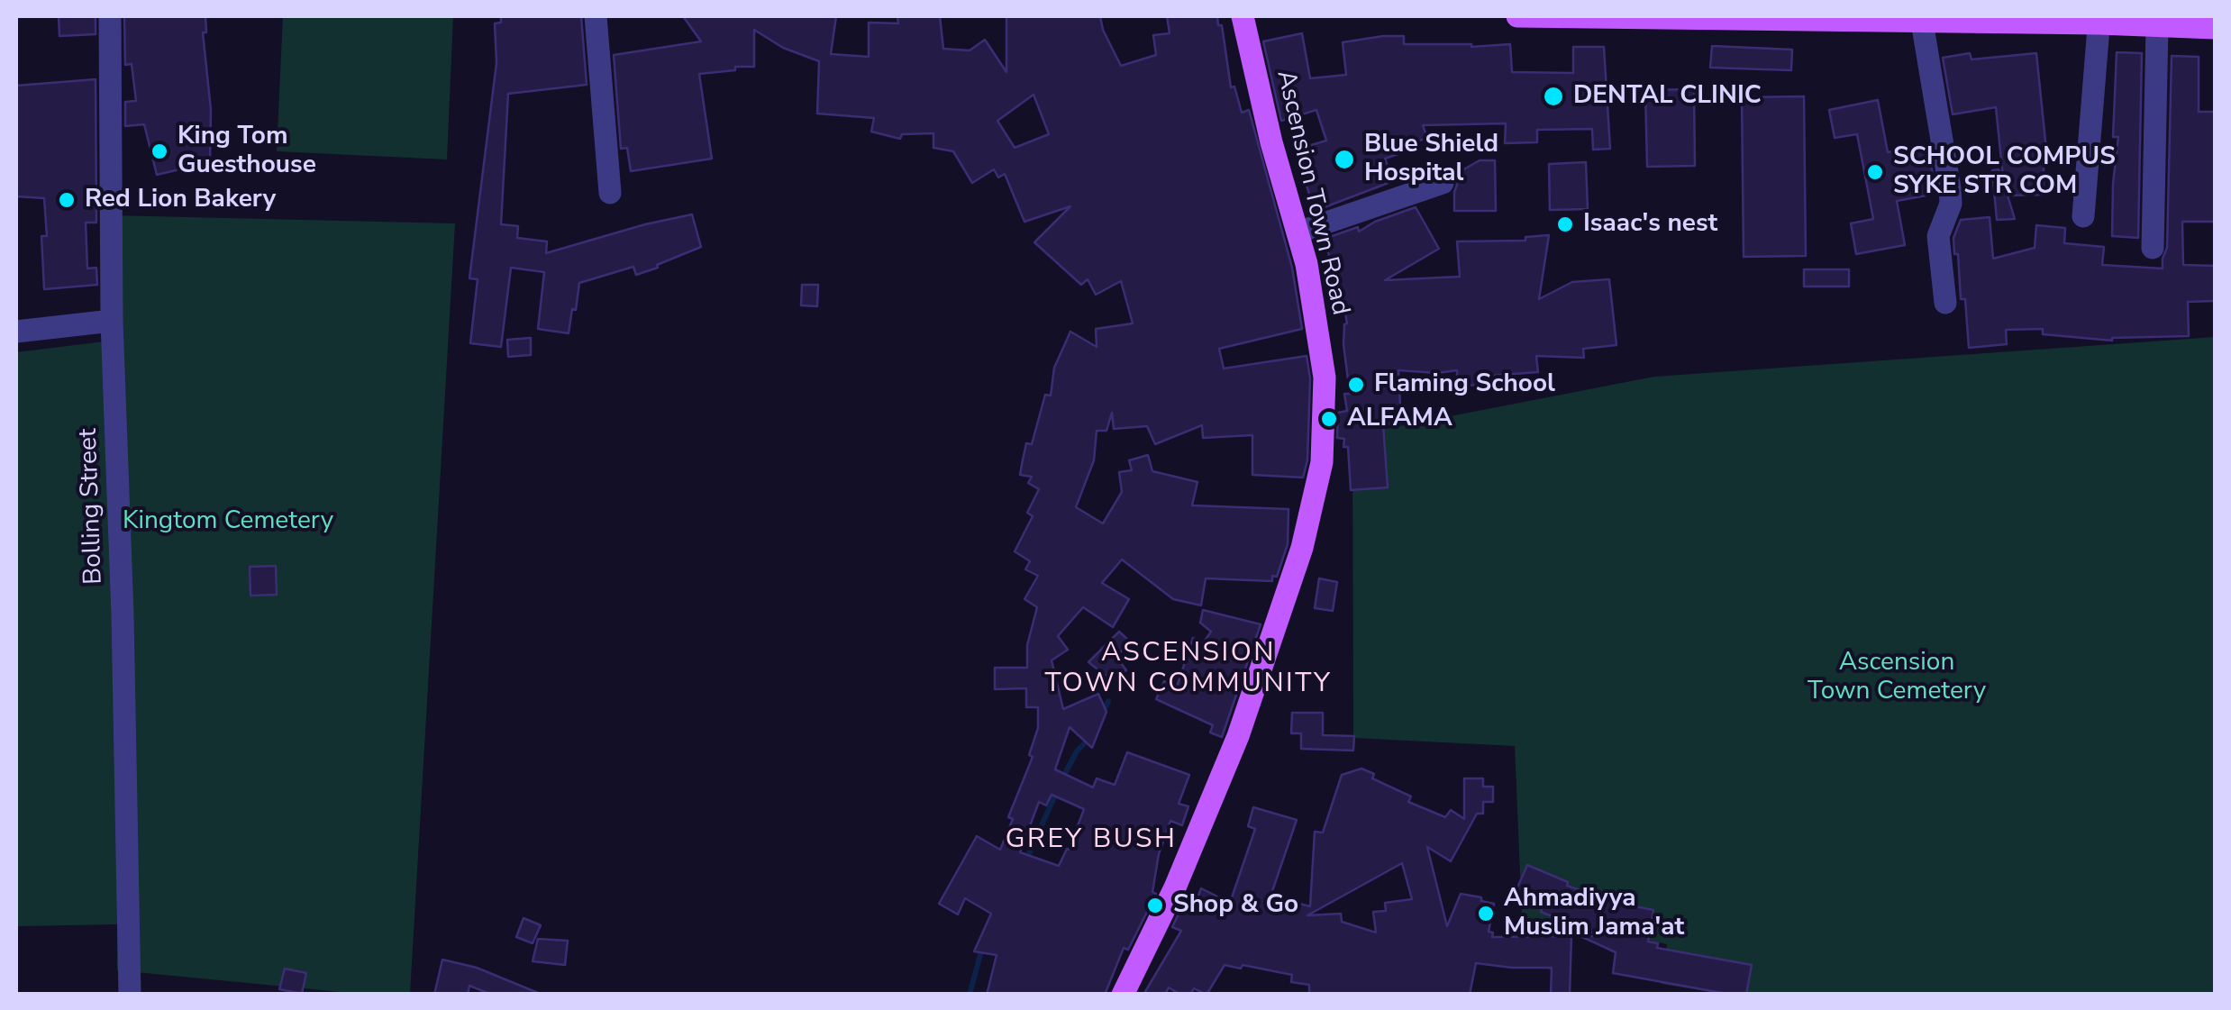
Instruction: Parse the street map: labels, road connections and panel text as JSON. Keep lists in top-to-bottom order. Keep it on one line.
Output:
{"streets":{"main road":["Ascension Town Road"],"street":["Bolling Street"]},"districts":["ASCENSION TOWN COMMUNITY","GREY BUSH"],"parks":["Kingtom Cemetery","Ascension Town Cemetery"],"places":["DENTAL CLINIC","King Tom Guesthouse","Blue Shield Hospital","SCHOOL COMPUS SYKE STR COM","Red Lion Bakery","Isaac's nest","Flaming School","ALFAMA","Shop & Go","Ahmadiyya Muslim Jama'at"]}
